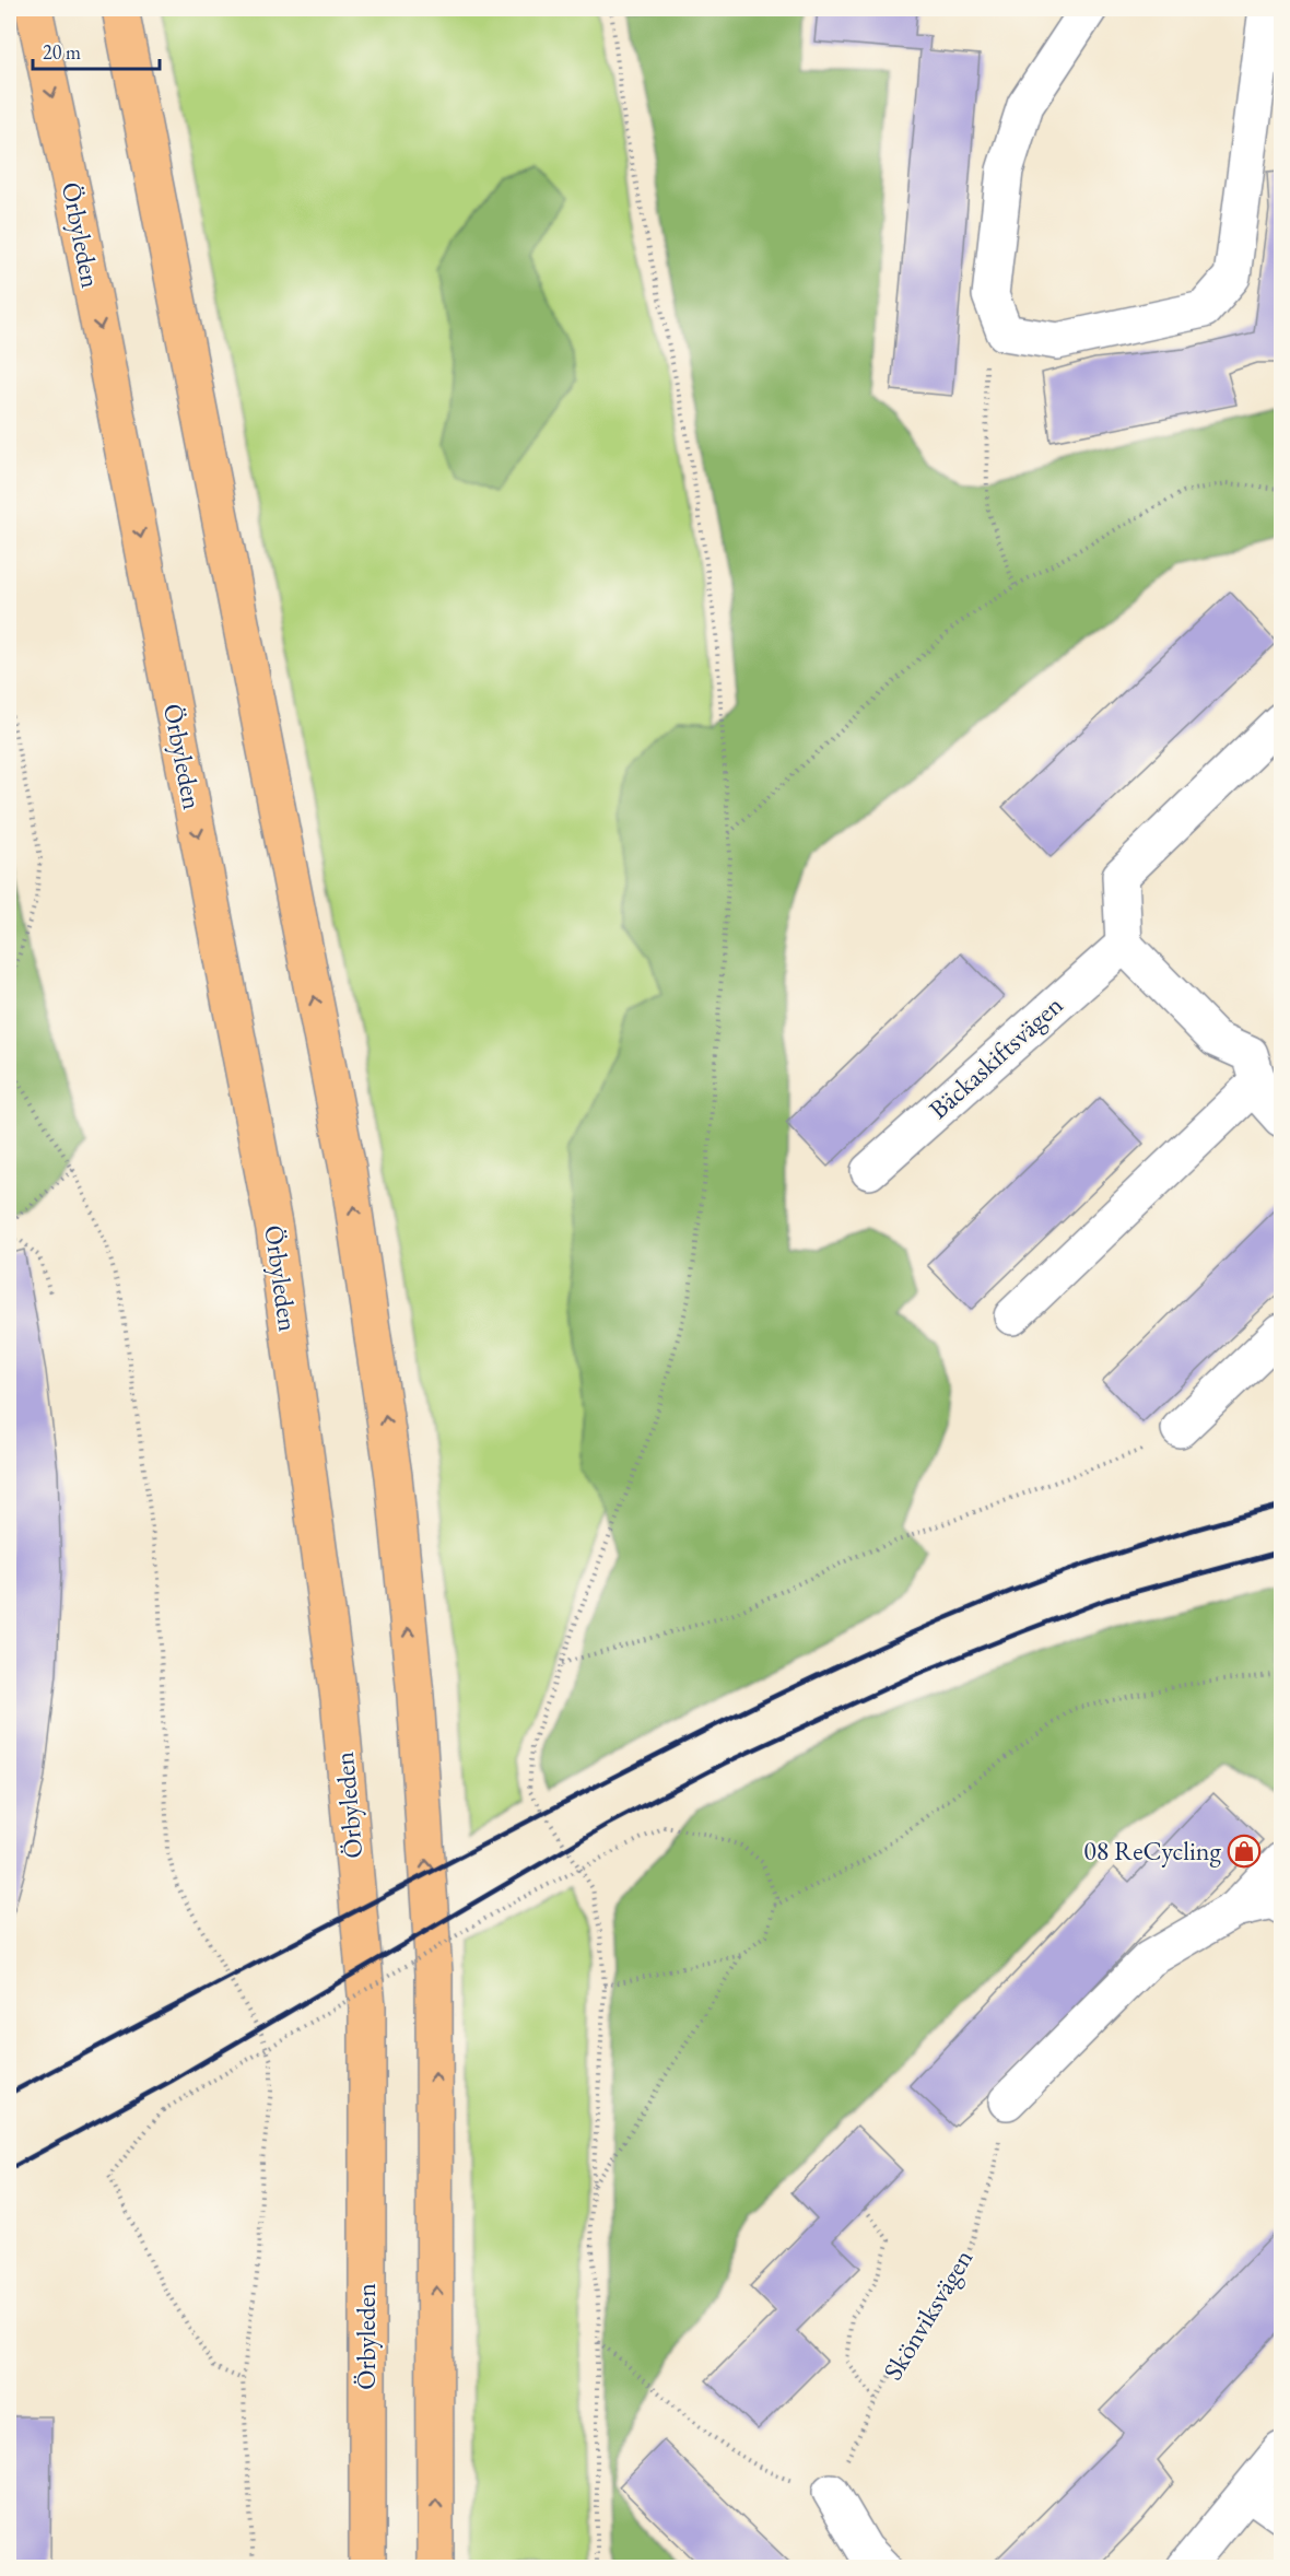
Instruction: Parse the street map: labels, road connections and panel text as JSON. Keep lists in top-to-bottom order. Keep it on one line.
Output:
{"streets":{"main road":["Örbyleden"],"street":["Bäckaskiftsvägen"],"path":["Skönviksvägen"]},"places":{"shop":["08 ReCycling"]},"scale_bar":"20 m"}
